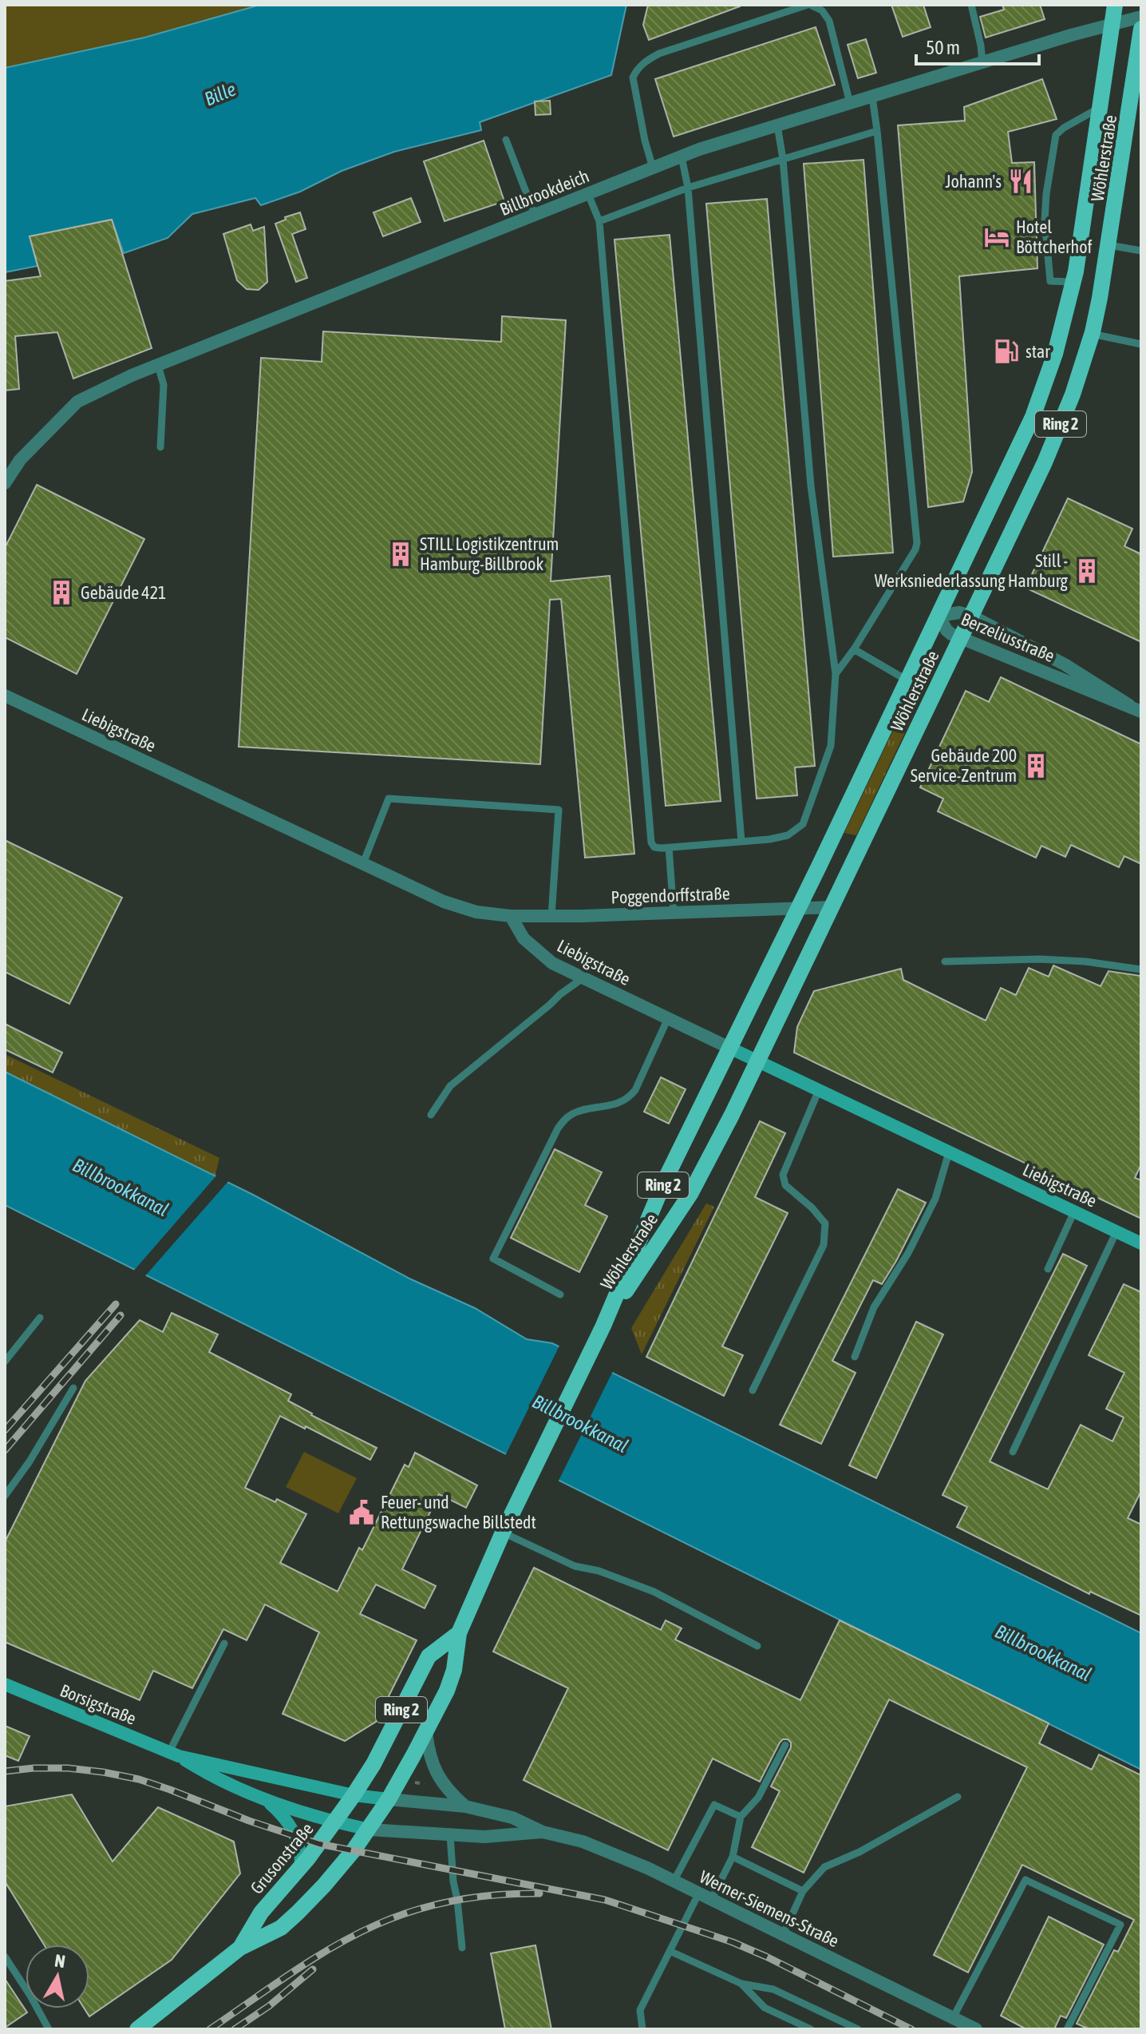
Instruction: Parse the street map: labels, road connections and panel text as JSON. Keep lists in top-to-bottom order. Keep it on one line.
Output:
{"streets":{"main road":["Wöhlerstraße","Ring 2","Liebigstraße","Borsigstraße","Grusonstraße"],"street":["Billbrookdeich","Berzeliusstraße","Poggendorffstraße","Werner-Siemens-Straße"]},"crossings":[["Wöhlerstraße","Billbrookdeich"],["Wöhlerstraße","Ring 2"],["Wöhlerstraße","Berzeliusstraße"],["Wöhlerstraße","Liebigstraße"],["Wöhlerstraße","Poggendorffstraße"],["Wöhlerstraße","Borsigstraße"],["Wöhlerstraße","Grusonstraße"],["Wöhlerstraße","Werner-Siemens-Straße"],["Billbrookdeich","Ring 2"],["Liebigstraße","Poggendorffstraße"],["Borsigstraße","Grusonstraße"],["Borsigstraße","Werner-Siemens-Straße"],["Grusonstraße","Werner-Siemens-Straße"]],"water":["Bille","Billbrookkanal"],"places":{"restaurant":["Johann's"],"hotel":["Hotel Böttcherhof"],"fuel station":["star"],"building":["STILL Logistikzentrum Hamburg-Billbrook","Still - Werksniederlassung Hamburg","Gebäude 421","Gebäude 200 Service-Zentrum"],"public building":["Feuer- und Rettungswache Billstedt"]},"scale_bar":"50 m","north":"top"}
